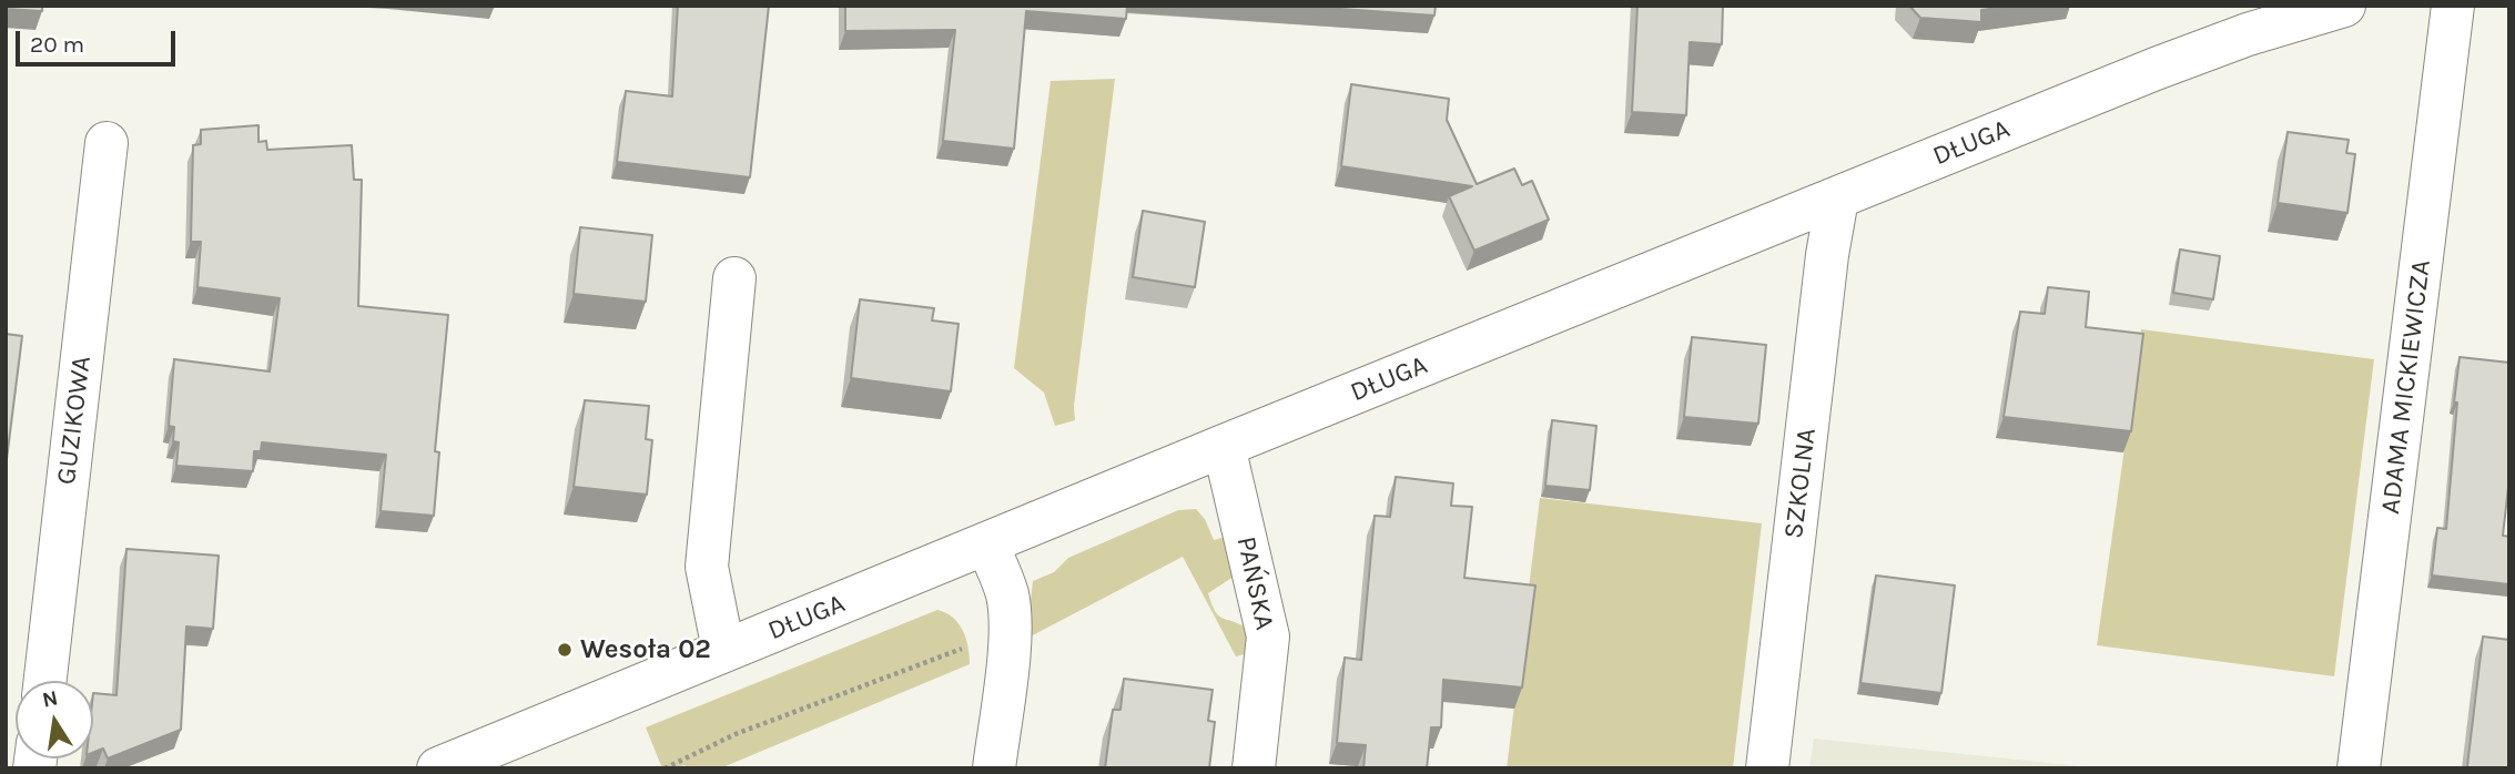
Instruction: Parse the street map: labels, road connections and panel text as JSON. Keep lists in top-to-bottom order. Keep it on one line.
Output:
{"streets":{"street":["DŁUGA","ADAMA MICKIEWICZA","GUZIKOWA","SZKOLNA","PAŃSKA"]},"crossings":[["DŁUGA","SZKOLNA"],["DŁUGA","PAŃSKA"]],"places":["Wesoła 02"],"scale_bar":"20 m","north":"top"}
